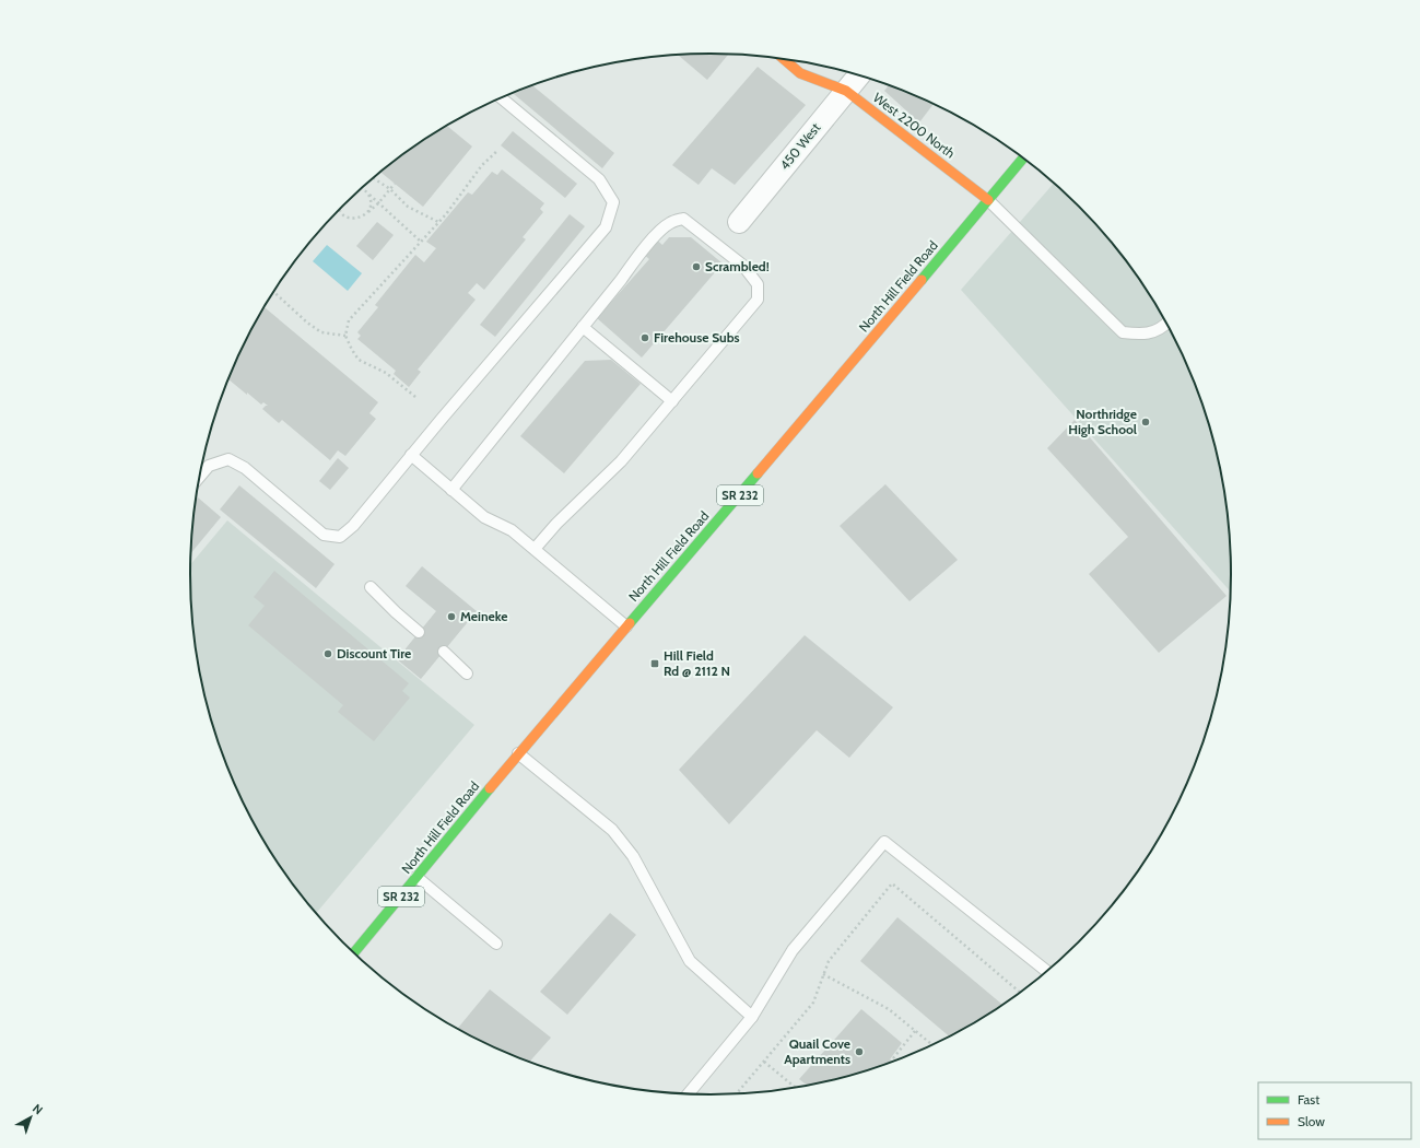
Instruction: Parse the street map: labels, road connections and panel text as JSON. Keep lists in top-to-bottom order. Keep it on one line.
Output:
{"streets":{"main road":["West 2200 North","North Hill Field Road","SR 232"],"street":["450 West"]},"crossings":[["West 2200 North","450 West"],["West 2200 North","North Hill Field Road"]],"places":{"other":["Scrambled!","Firehouse Subs","Northridge High School","Meineke","Discount Tire","Quail Cove Apartments"],"transit":["Hill Field Rd @ 2112 N"]},"legend":["Fast","Slow"],"north":"top right"}
